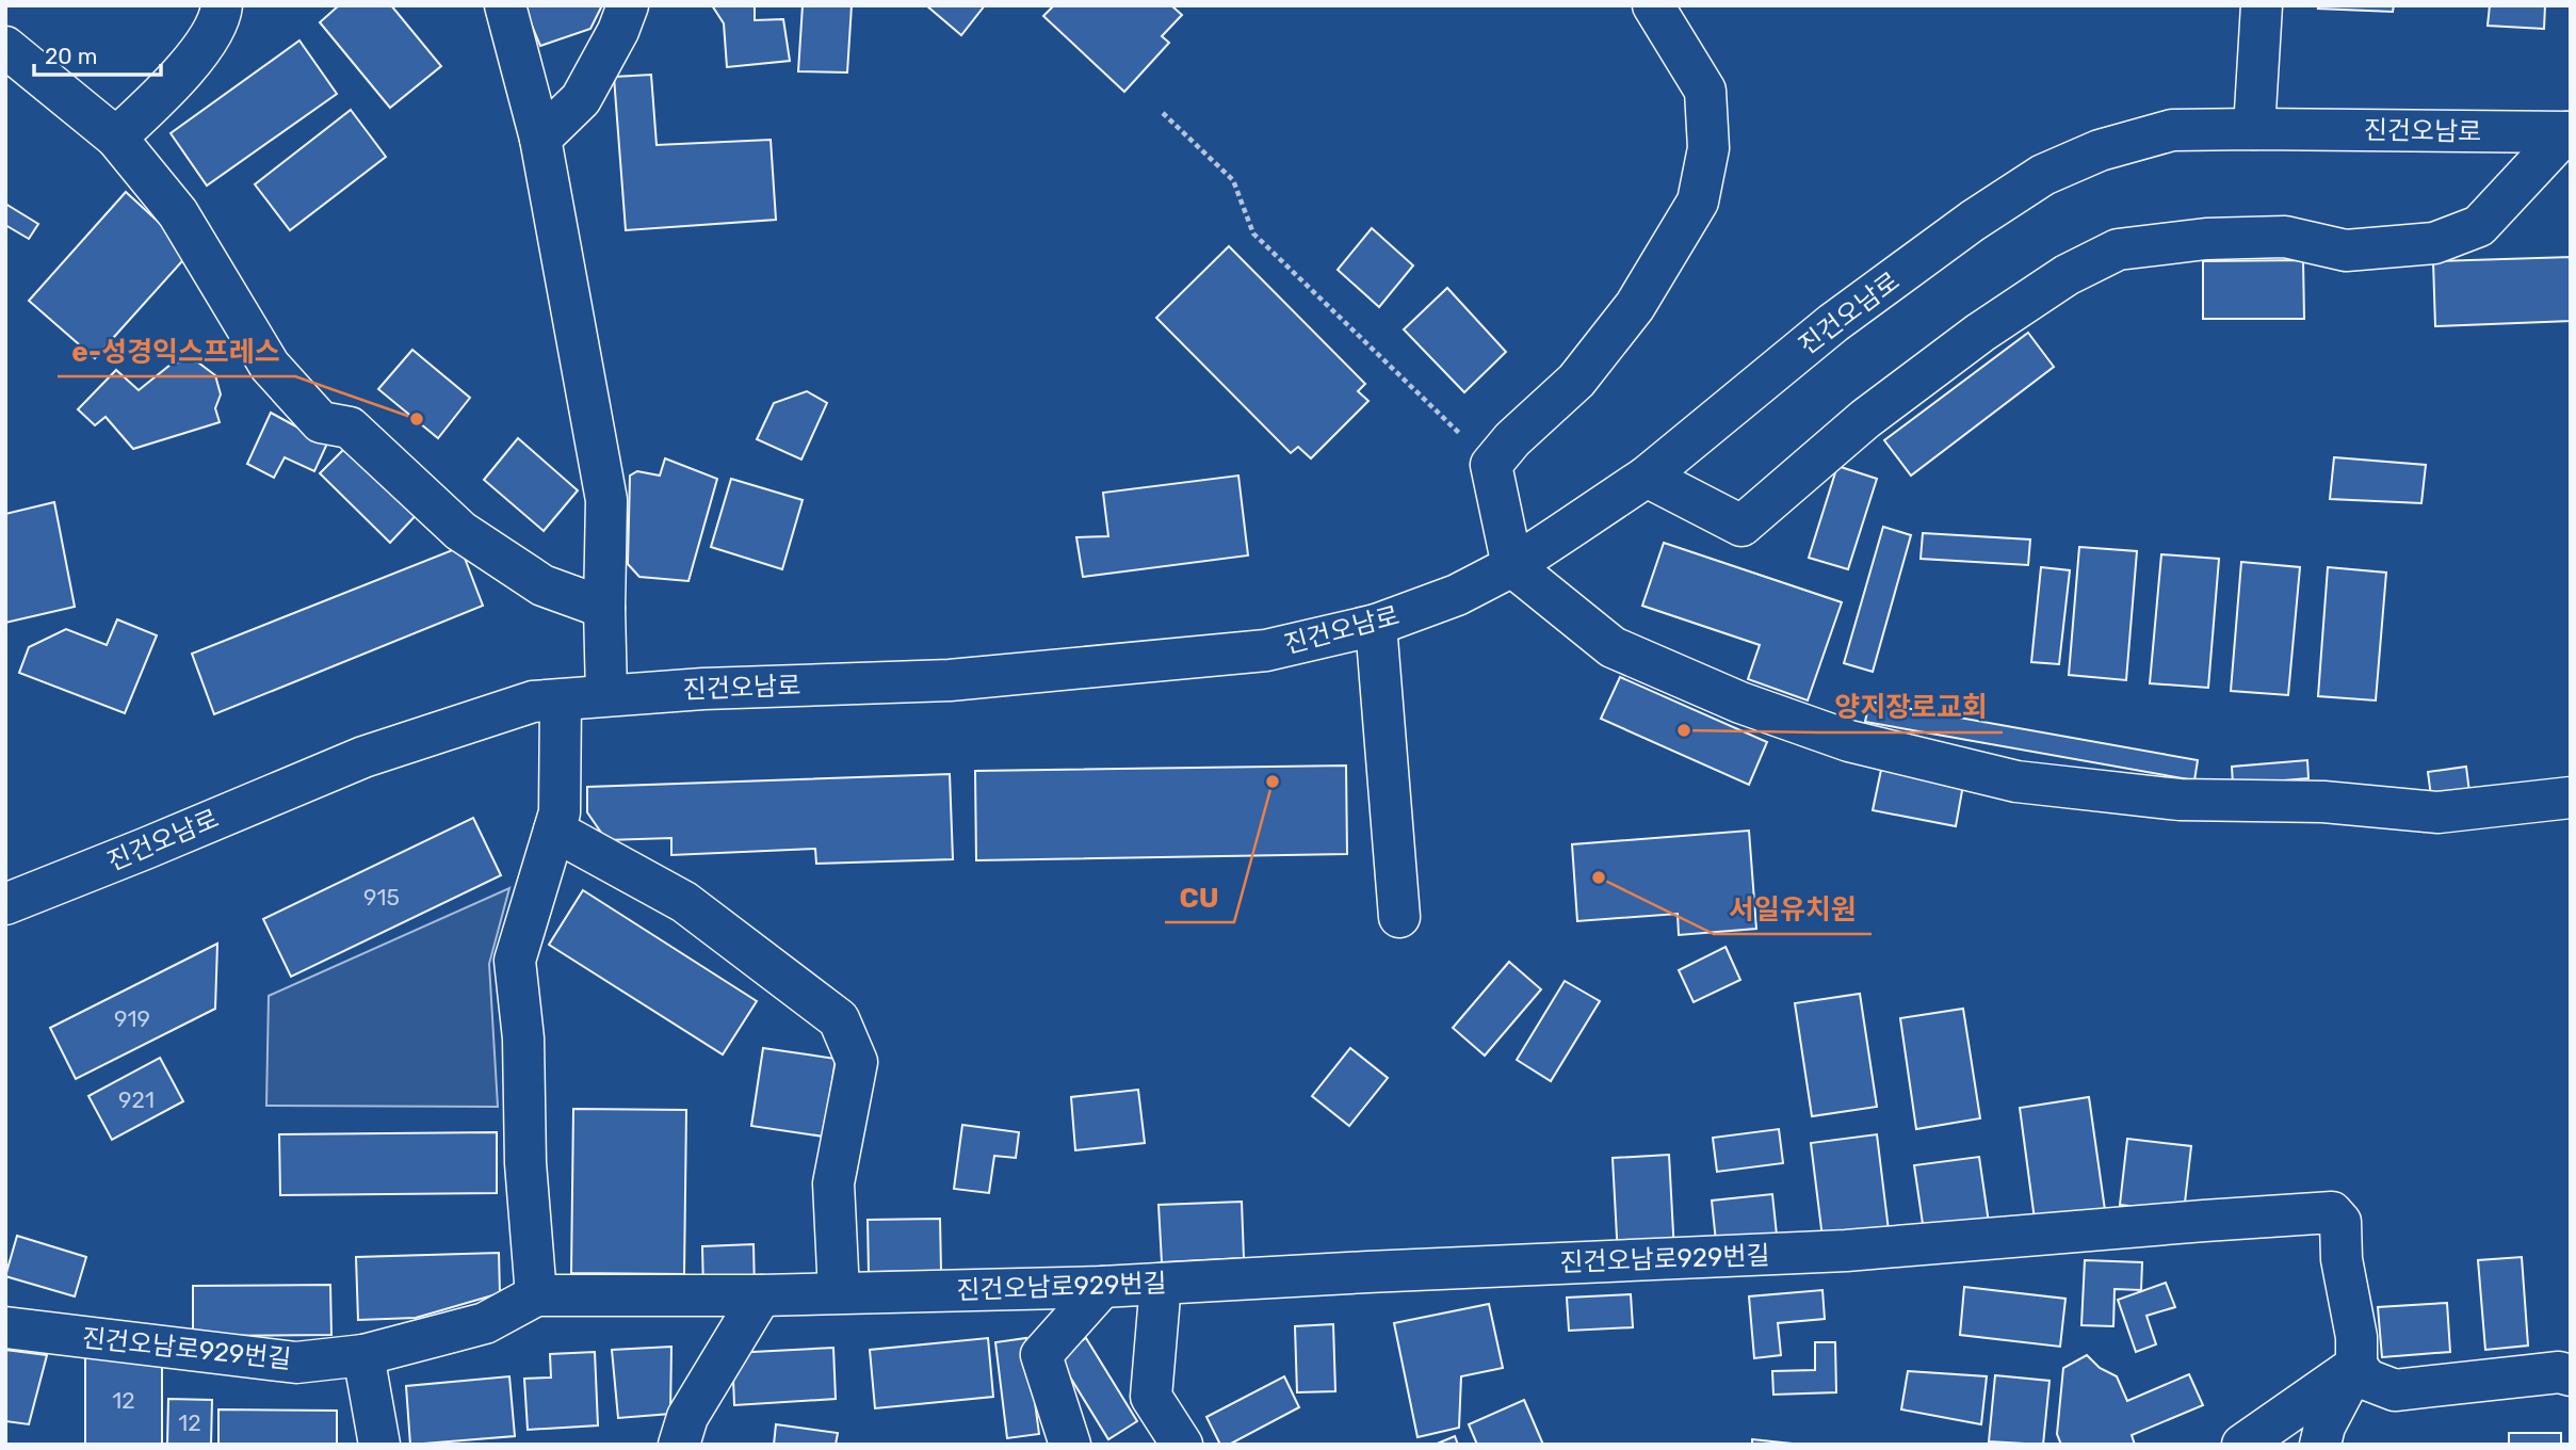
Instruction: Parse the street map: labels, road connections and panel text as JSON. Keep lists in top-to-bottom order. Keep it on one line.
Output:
{"streets":{"main road":["진건오남로","진건오남로929번길"]},"places":["e-성경익스프레스","양지장로교회","CU","서일유치원"],"house_numbers":["915","919","921","12","12"],"scale_bar":"20 m"}
